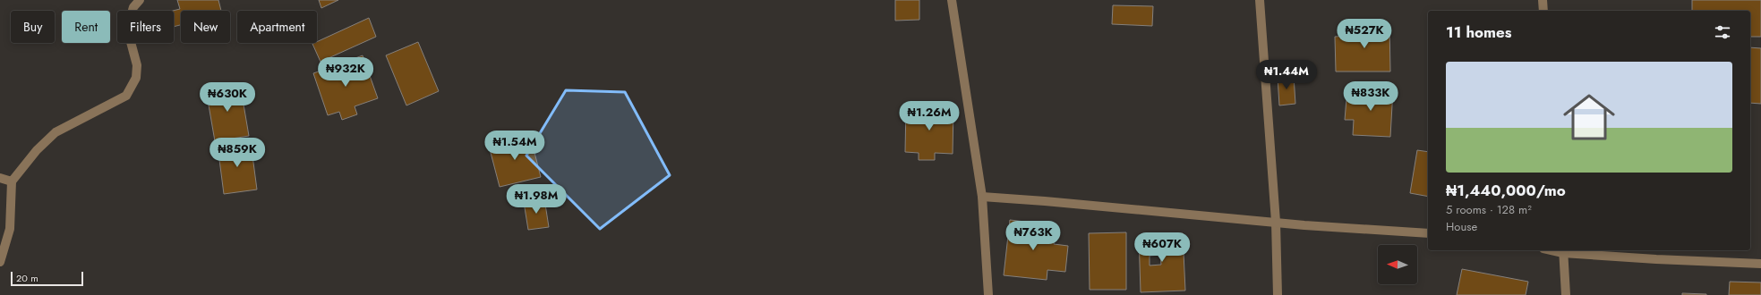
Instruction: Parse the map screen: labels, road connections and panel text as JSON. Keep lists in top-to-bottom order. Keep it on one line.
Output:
{"scale_bar":"20 m","north":"left","page":{"chip":["Buy","Rent","Filters","New","Apartment"],"heading":"11 homes","price":["₦527K","₦932K","₦1.44M","₦833K","₦630K","₦1.26M","₦1.54M","₦859K","₦1.98M","₦763K","₦607K"],"list":[{"name":"₦1,440,000/mo","note":"5 rooms · 128 m² · House"}],"scale":"20 m"}}
